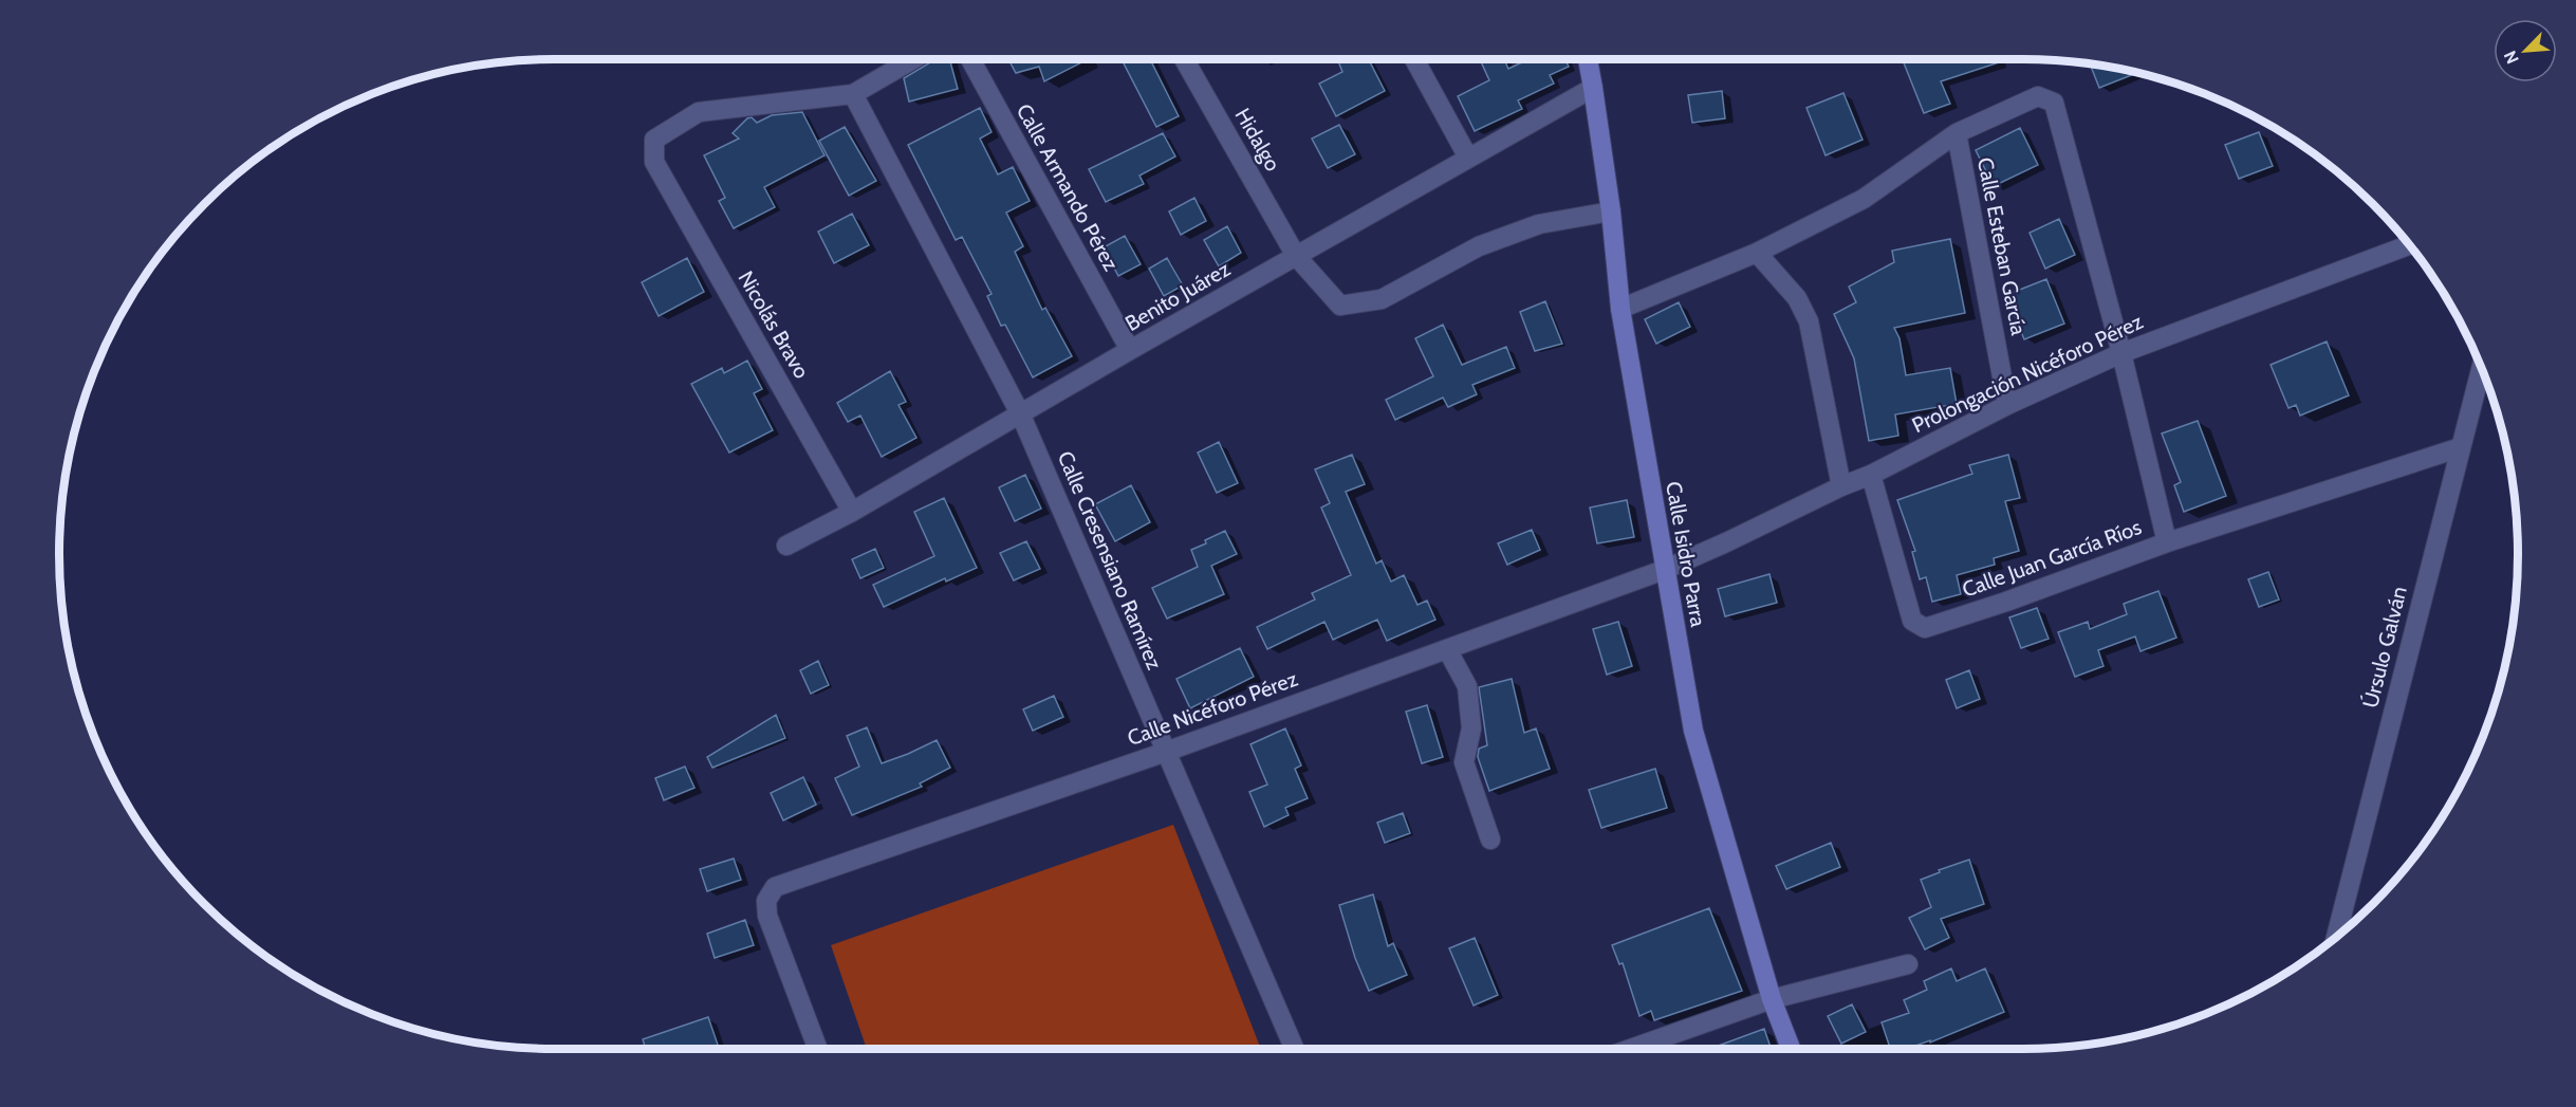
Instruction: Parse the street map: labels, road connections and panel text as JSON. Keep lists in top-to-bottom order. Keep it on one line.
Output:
{"streets":{"street":["Hidalgo","Calle Armando Pérez","Calle Esteban García","Benito Juárez","Nicolás Bravo","Prolongación Nicéforo Pérez","Calle Isidro Parra","Calle Juan García Ríos","Calle Cresensiano Ramírez","Úrsulo Galván","Calle Nicéforo Pérez"]},"crossings":[["Hidalgo","Benito Juárez"],["Hidalgo","Calle Isidro Parra"],["Calle Armando Pérez","Benito Juárez"],["Calle Esteban García","Prolongación Nicéforo Pérez"],["Calle Esteban García","Calle Juan García Ríos"],["Benito Juárez","Nicolás Bravo"],["Benito Juárez","Calle Isidro Parra"],["Benito Juárez","Calle Cresensiano Ramírez"],["Nicolás Bravo","Calle Cresensiano Ramírez"],["Prolongación Nicéforo Pérez","Calle Isidro Parra"],["Prolongación Nicéforo Pérez","Calle Juan García Ríos"],["Prolongación Nicéforo Pérez","Calle Nicéforo Pérez"],["Calle Isidro Parra","Calle Nicéforo Pérez"],["Calle Cresensiano Ramírez","Calle Nicéforo Pérez"]],"north":"bottom left"}
